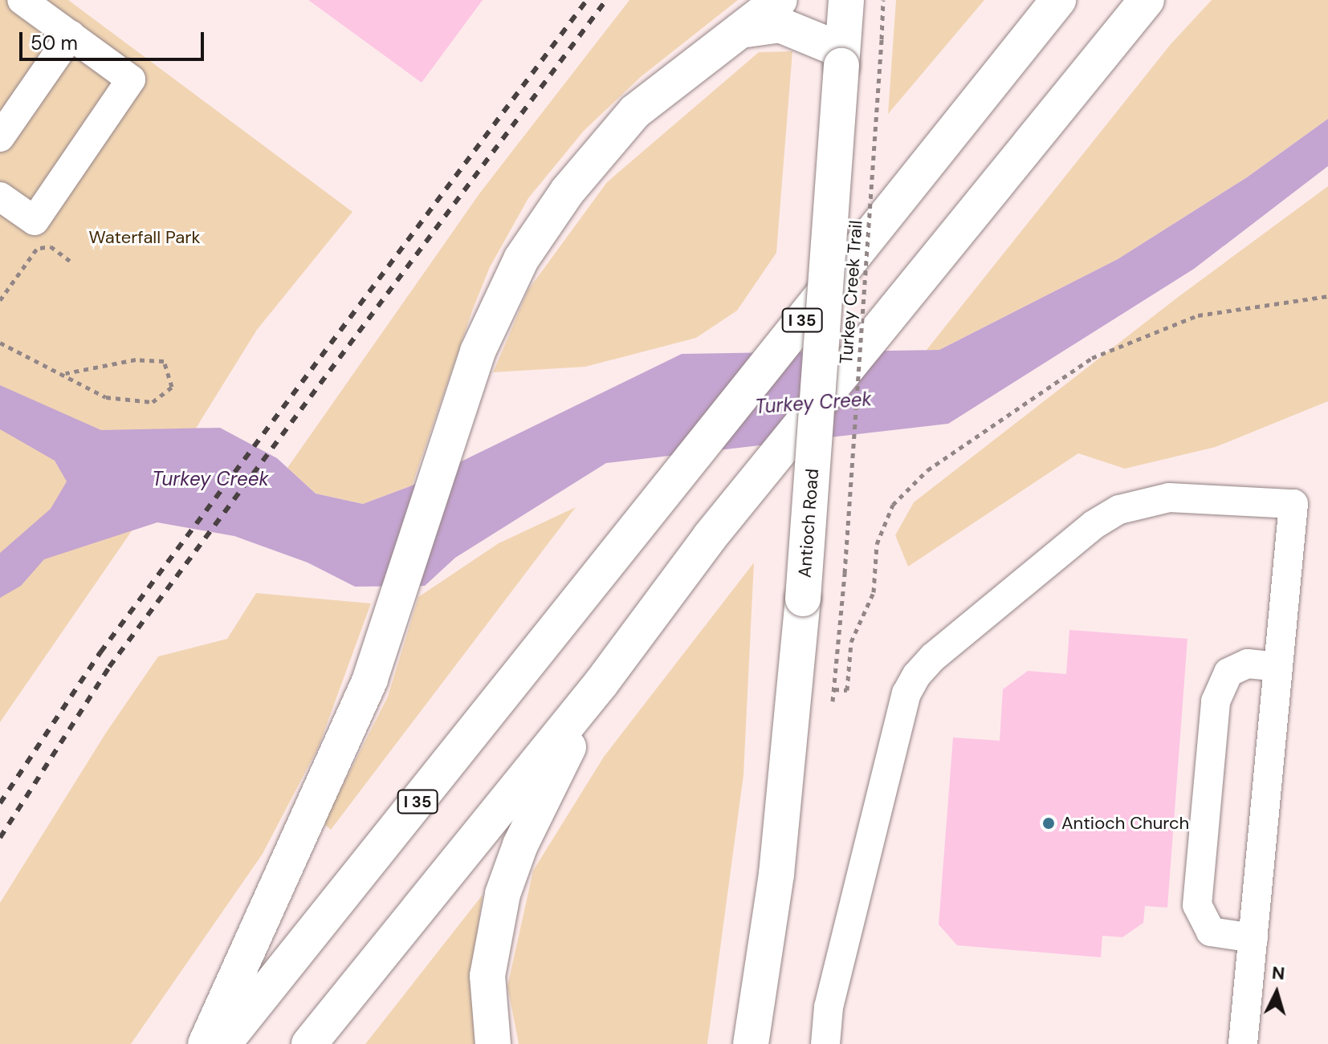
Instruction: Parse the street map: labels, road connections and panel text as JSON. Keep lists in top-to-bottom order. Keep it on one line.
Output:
{"streets":{"main road":["I 35","Antioch Road"],"path":["Turkey Creek Trail"]},"water":["Turkey Creek"],"parks":["Waterfall Park"],"places":["Antioch Church"],"scale_bar":"50 m","north":"top"}
